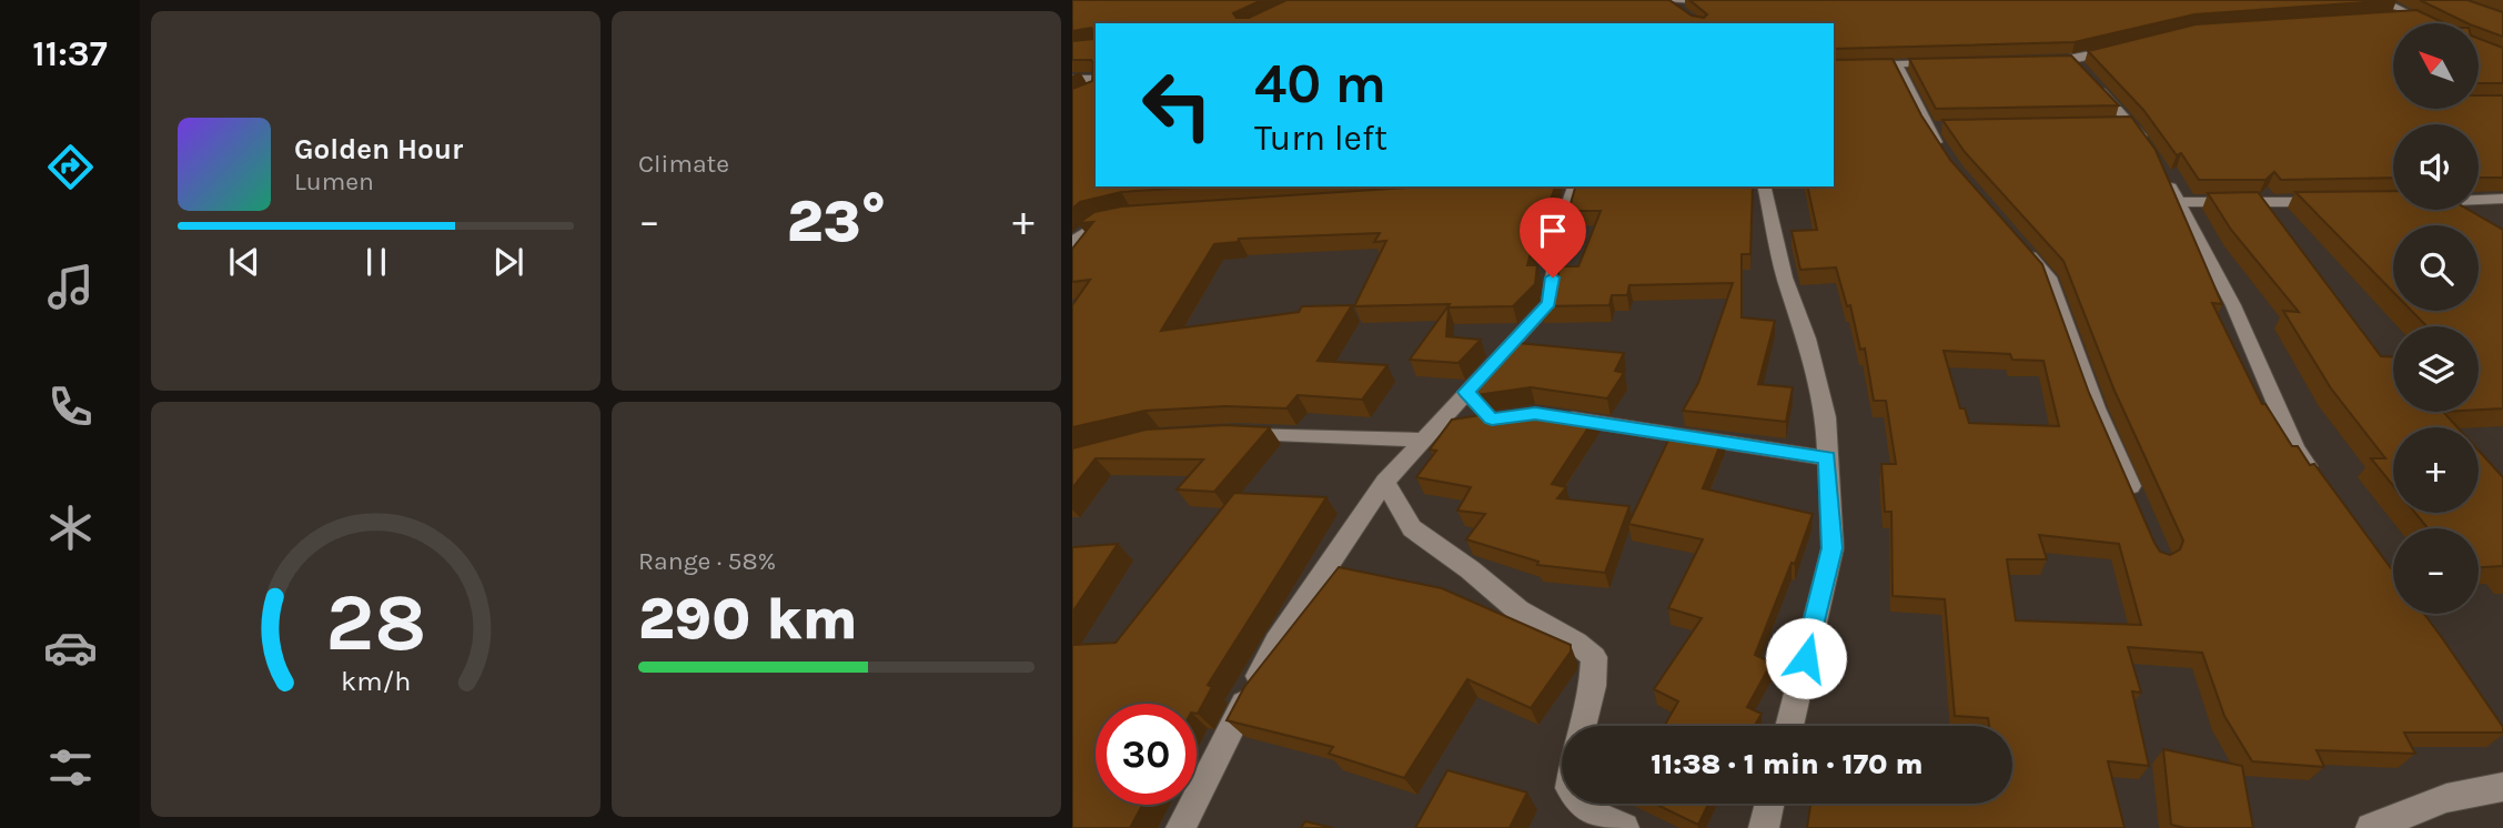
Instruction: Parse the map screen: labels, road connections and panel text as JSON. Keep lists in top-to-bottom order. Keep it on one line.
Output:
{"north":"top left","page":{"tabs":"11:37","tile":["Climate",["Range · 58%","290 km"]],"map_buttons":["+","−"],"turn":["40 m","Turn left"],"song":["Golden Hour","Lumen"],"heat":["−","23°","+"],"limit":"30","trip":"11:38 · 1 min · 170 m","gauge":["28","km/h"]}}
